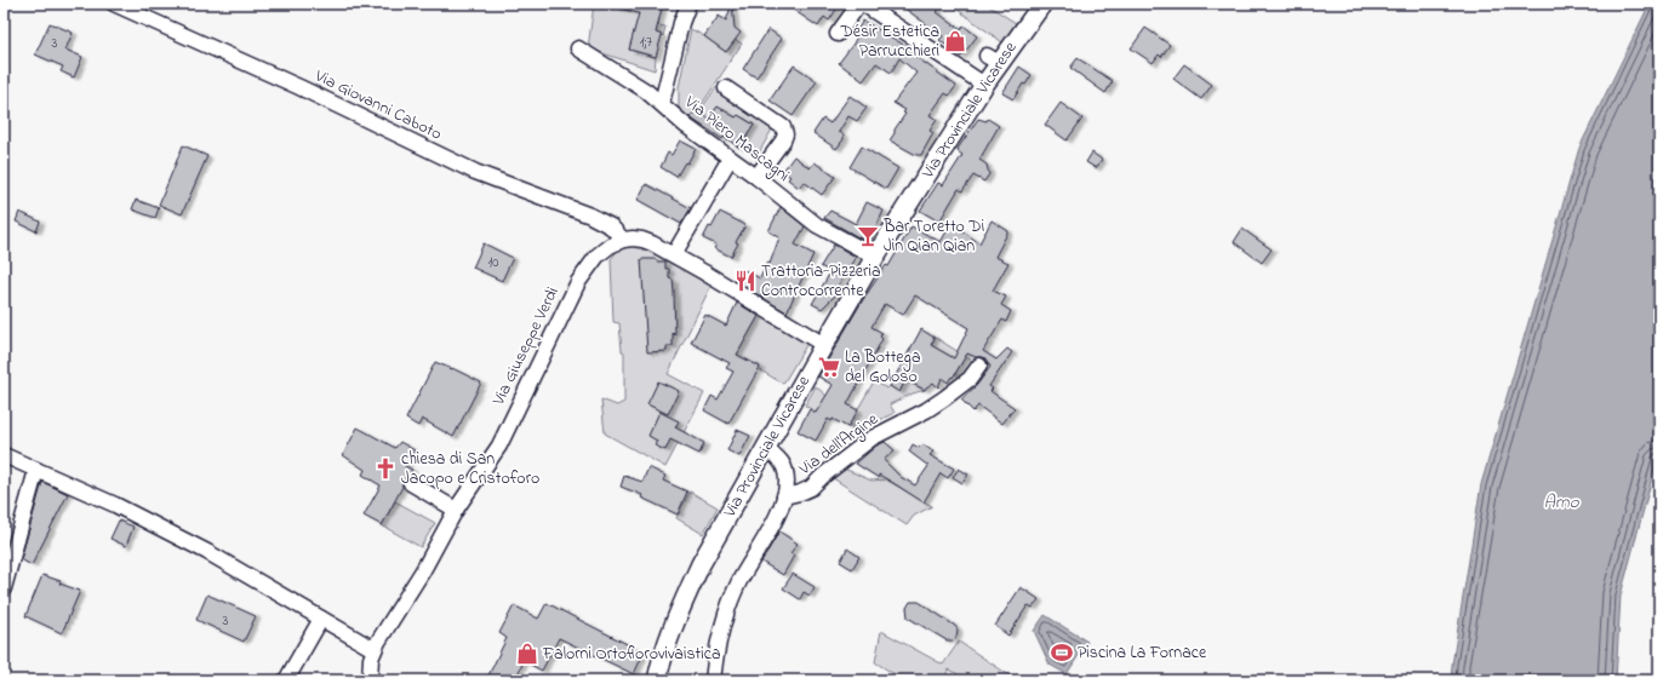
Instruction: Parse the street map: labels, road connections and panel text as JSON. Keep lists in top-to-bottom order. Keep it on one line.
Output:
{"streets":{"main road":["Via Provinciale Vicarese"],"street":["Via Giovanni Caboto","Via Piero Mascagni","Via Giuseppe Verdi","Via dell'Argine"]},"crossings":[["Via Giovanni Caboto","Via Giuseppe Verdi"],["Via Provinciale Vicarese","Via Piero Mascagni"],["Via Provinciale Vicarese","Via dell'Argine"]],"water":["Arno"],"places":{"shop":["Désir Estetica Parrucchieri","Falorni Ortoflorovivaistica"],"bar":["Bar Toretto Di Jin Qian Qian"],"restaurant":["Trattoria-Pizzeria Controcorrente"],"supermarket":["La Bottega del Goloso"],"church":["chiesa di San Jacopo e Cristoforo"],"sports":["Piscina La Fornace"]},"house_numbers":["1;7","3","10","3"]}
